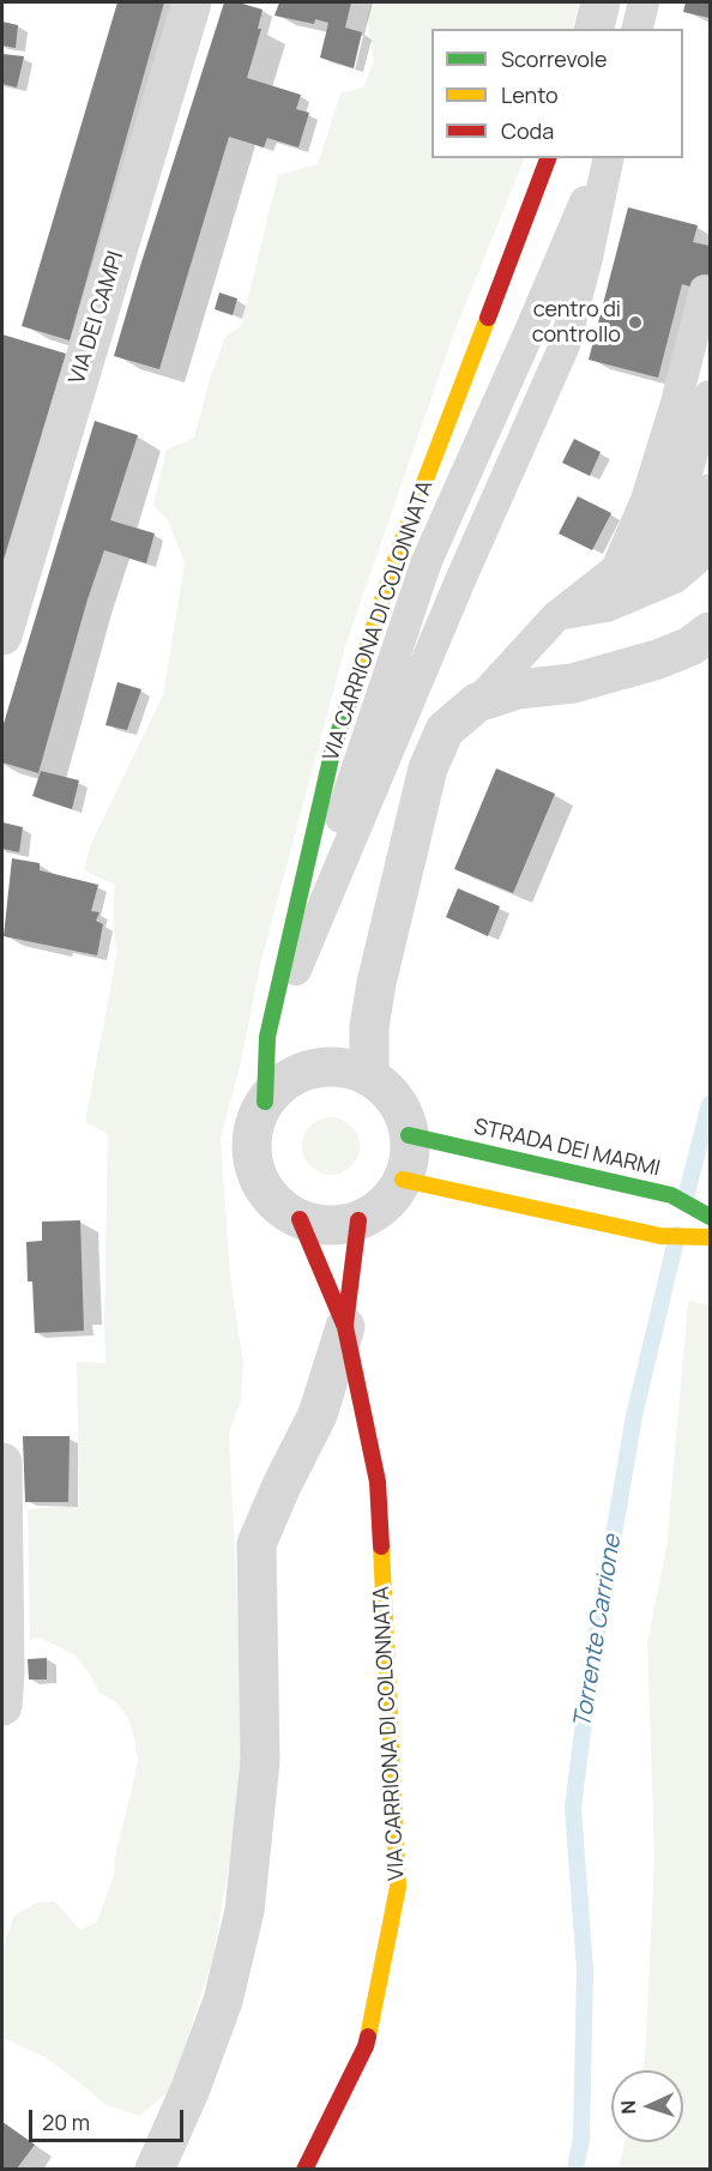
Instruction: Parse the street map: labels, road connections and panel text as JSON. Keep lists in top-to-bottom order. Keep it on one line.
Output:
{"streets":{"main road":["VIA CARRIONA DI COLONNATA","STRADA DEI MARMI"],"street":["VIA DEI CAMPI"]},"crossings":[["VIA CARRIONA DI COLONNATA","STRADA DEI MARMI"]],"water":["Torrente Carrione"],"places":["centro di controllo"],"legend":["Scorrevole","Lento","Coda"],"scale_bar":"20 m","north":"left"}
